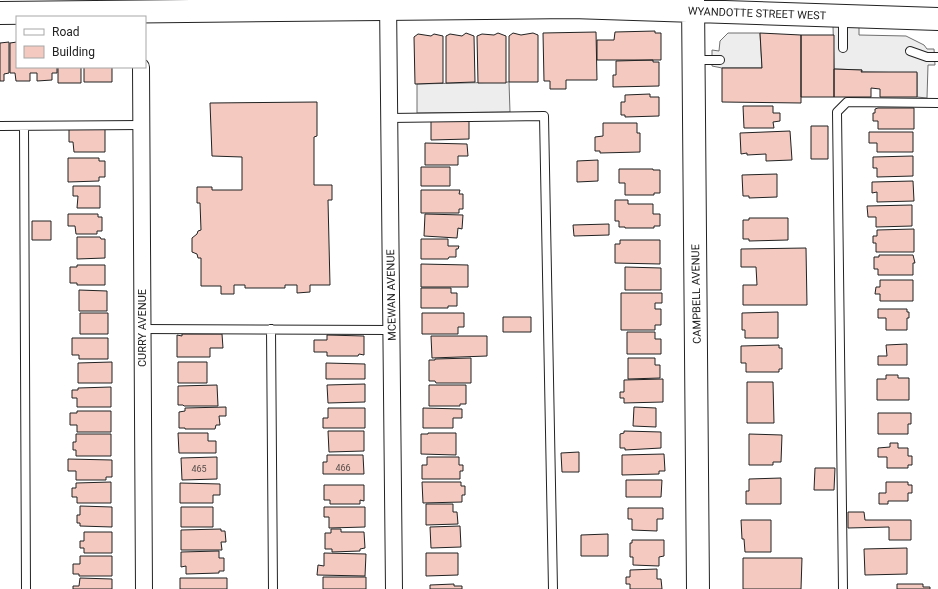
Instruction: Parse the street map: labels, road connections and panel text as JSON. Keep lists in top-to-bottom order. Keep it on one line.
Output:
{"streets":{"main road":["WYANDOTTE STREET WEST","CAMPBELL AVENUE"],"street":["MCEWAN AVENUE","CURRY AVENUE"]},"crossings":[["WYANDOTTE STREET WEST","CAMPBELL AVENUE"],["WYANDOTTE STREET WEST","MCEWAN AVENUE"]],"house_numbers":["466","465"],"legend":["Road","Building"]}
